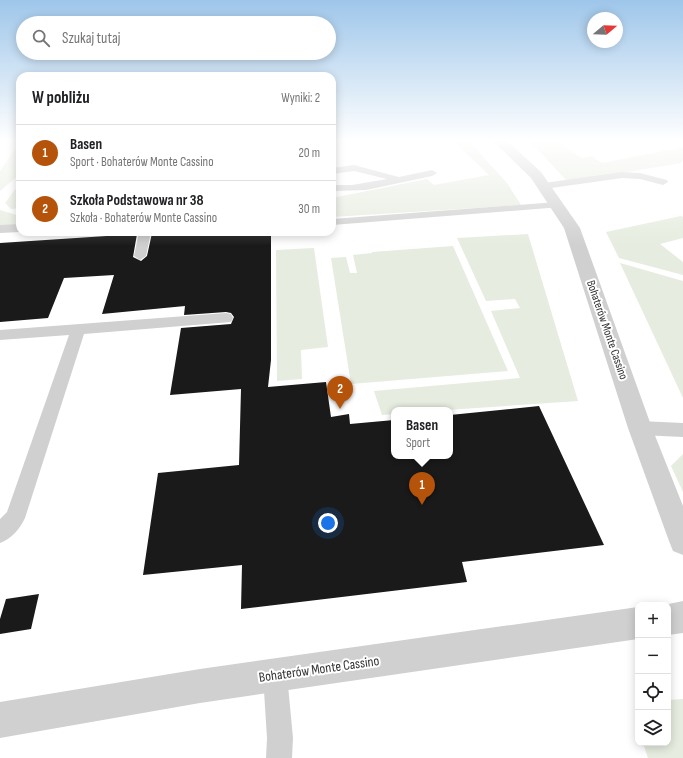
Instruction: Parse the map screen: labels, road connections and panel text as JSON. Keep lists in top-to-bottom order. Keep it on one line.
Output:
{"streets":{"street":["Bohaterów Monte Cassino"]},"north":"right","page":{"search":"Szukaj tutaj","heading":["W pobliżu","Wyniki: 2"],"list":[{"mark":"1","name":"Basen","note":"Sport · Bohaterów Monte Cassino","value":"20 m"},{"mark":"2","name":"Szkoła Podstawowa nr 38","note":"Szkoła · Bohaterów Monte Cassino","value":"30 m"}],"pins":["2","1"],"popup":["Basen","Sport"],"map_buttons":["+","−"]}}
